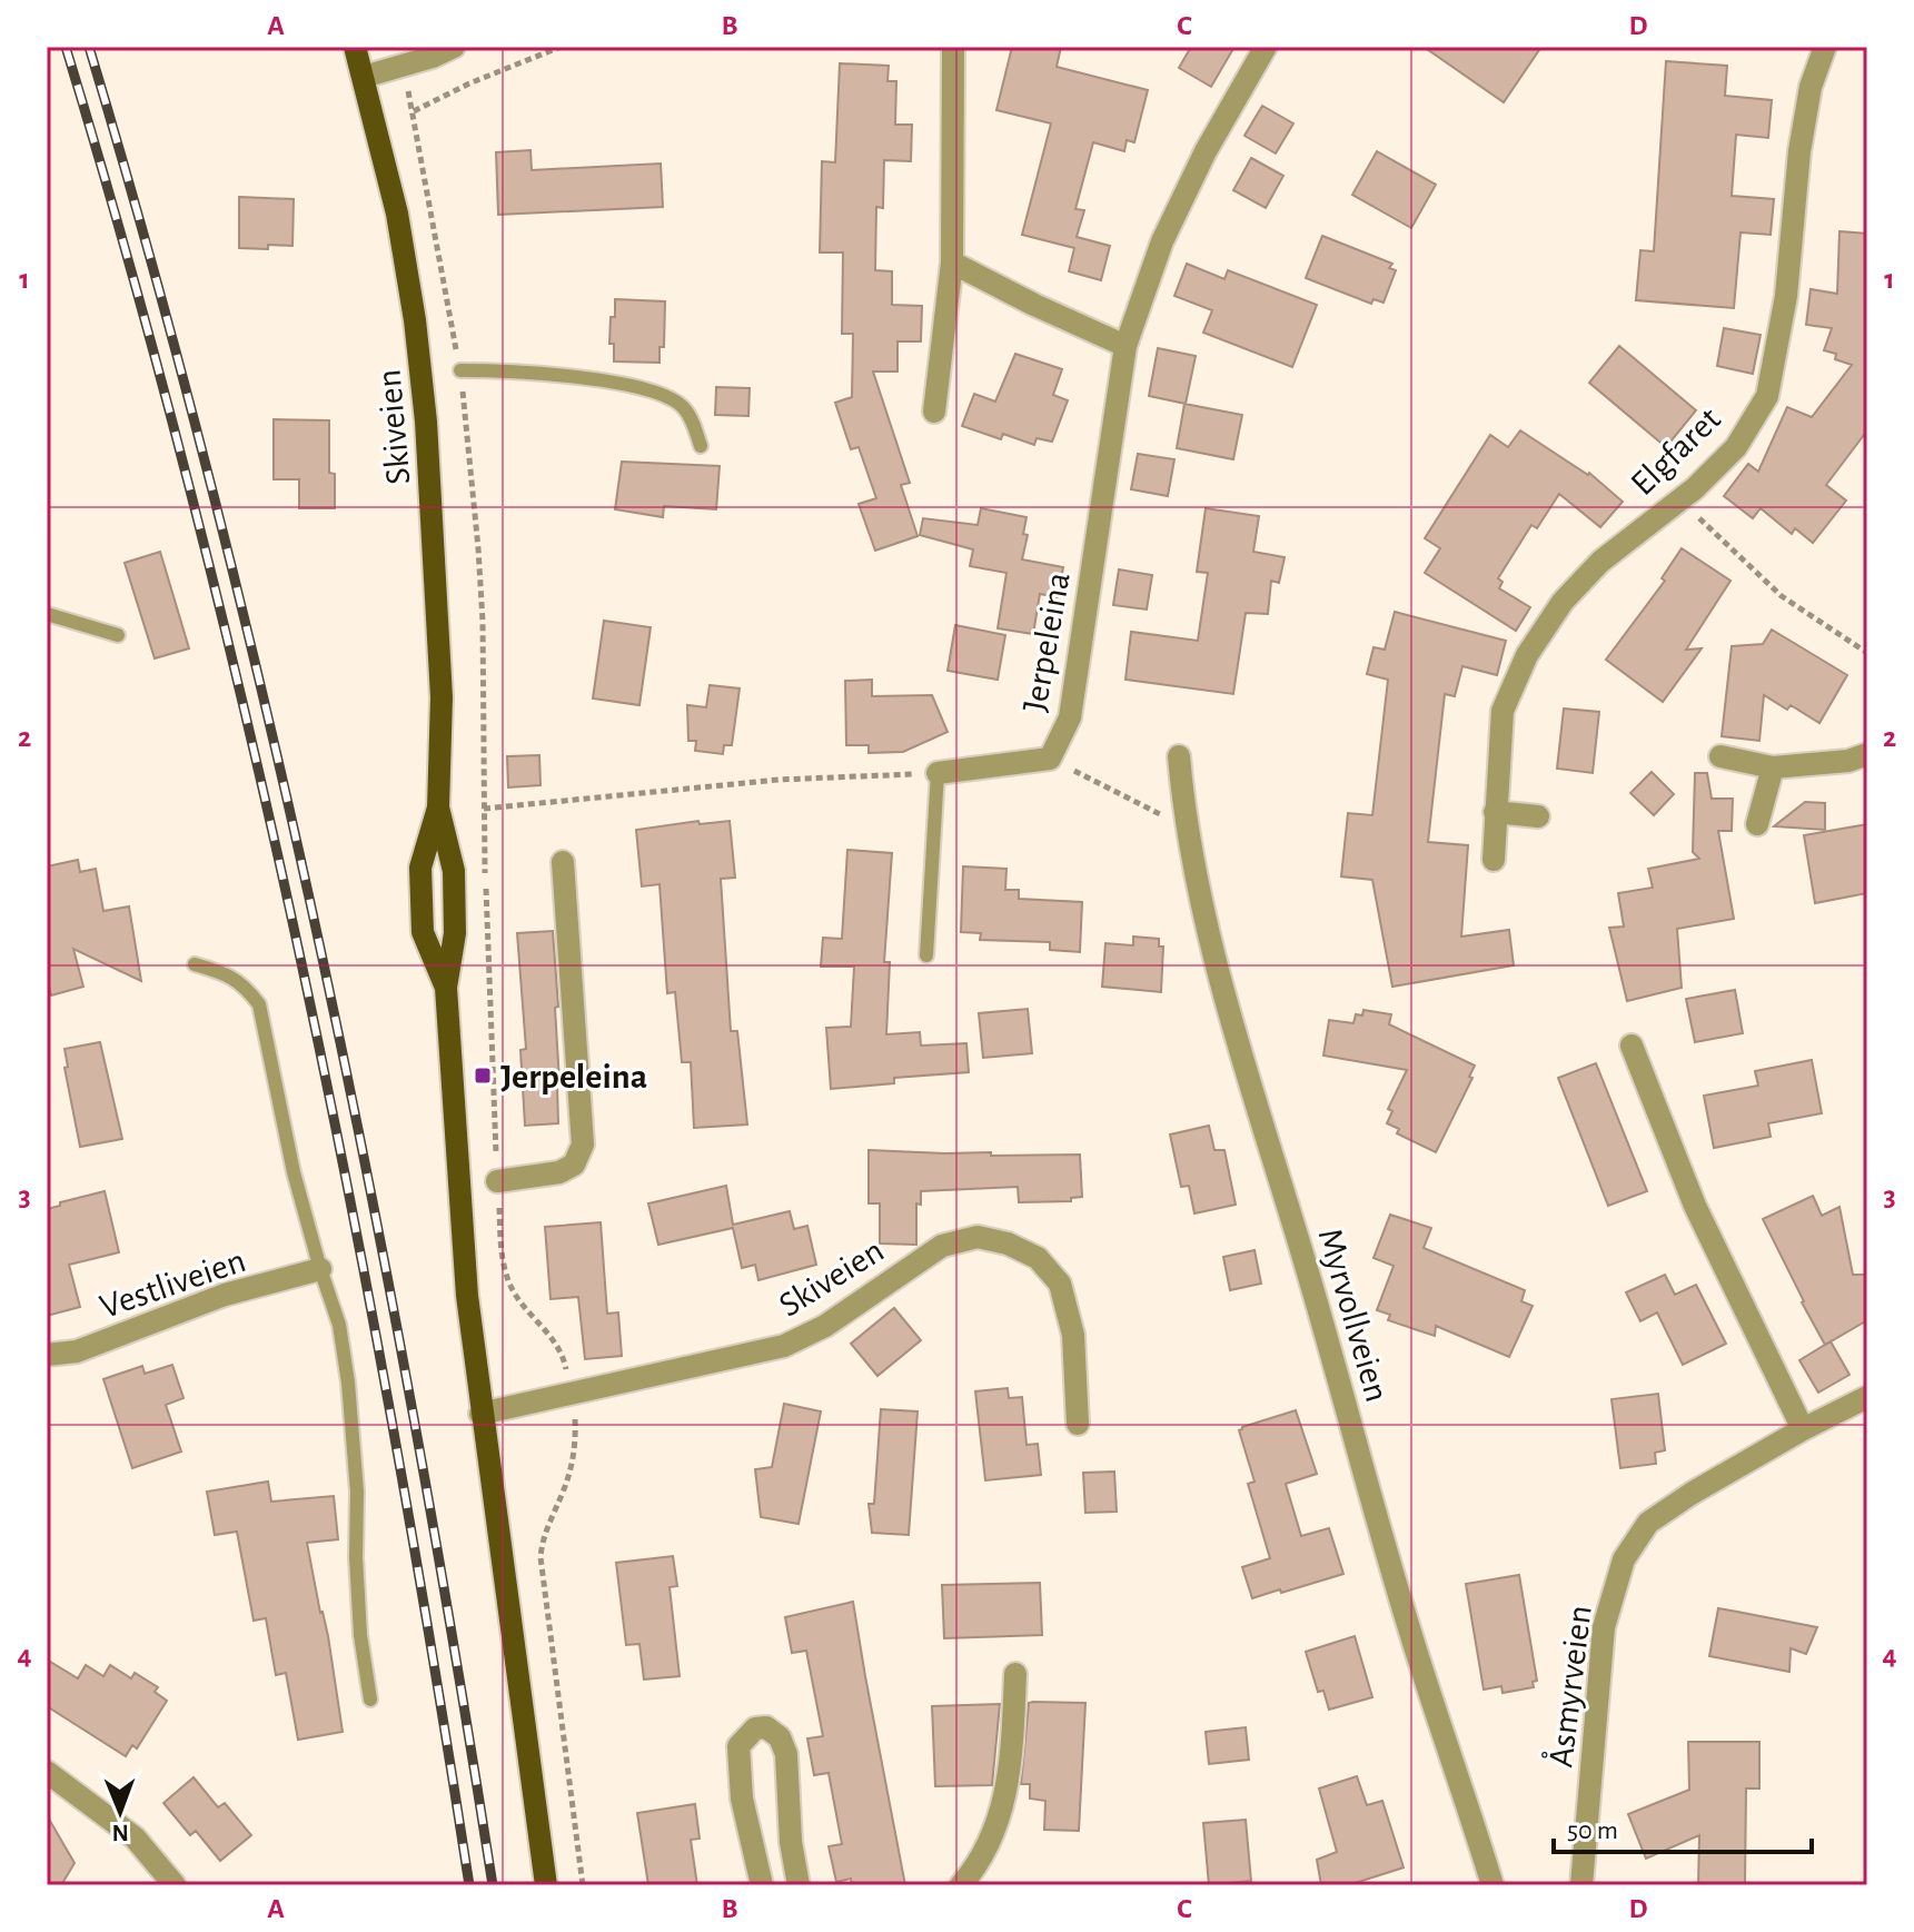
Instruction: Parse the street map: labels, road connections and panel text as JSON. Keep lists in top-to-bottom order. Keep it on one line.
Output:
{"streets":{"main road":["Skiveien"],"street":["Elgfaret","Jerpeleina","Vestliveien","Myrvollveien","Åsmyrveien"]},"places":{"transit":["Jerpeleina"]},"scale_bar":"50 m","north":"bottom","grid":{"columns":["A","B","C","D"],"rows":["1","2","3","4"]}}
